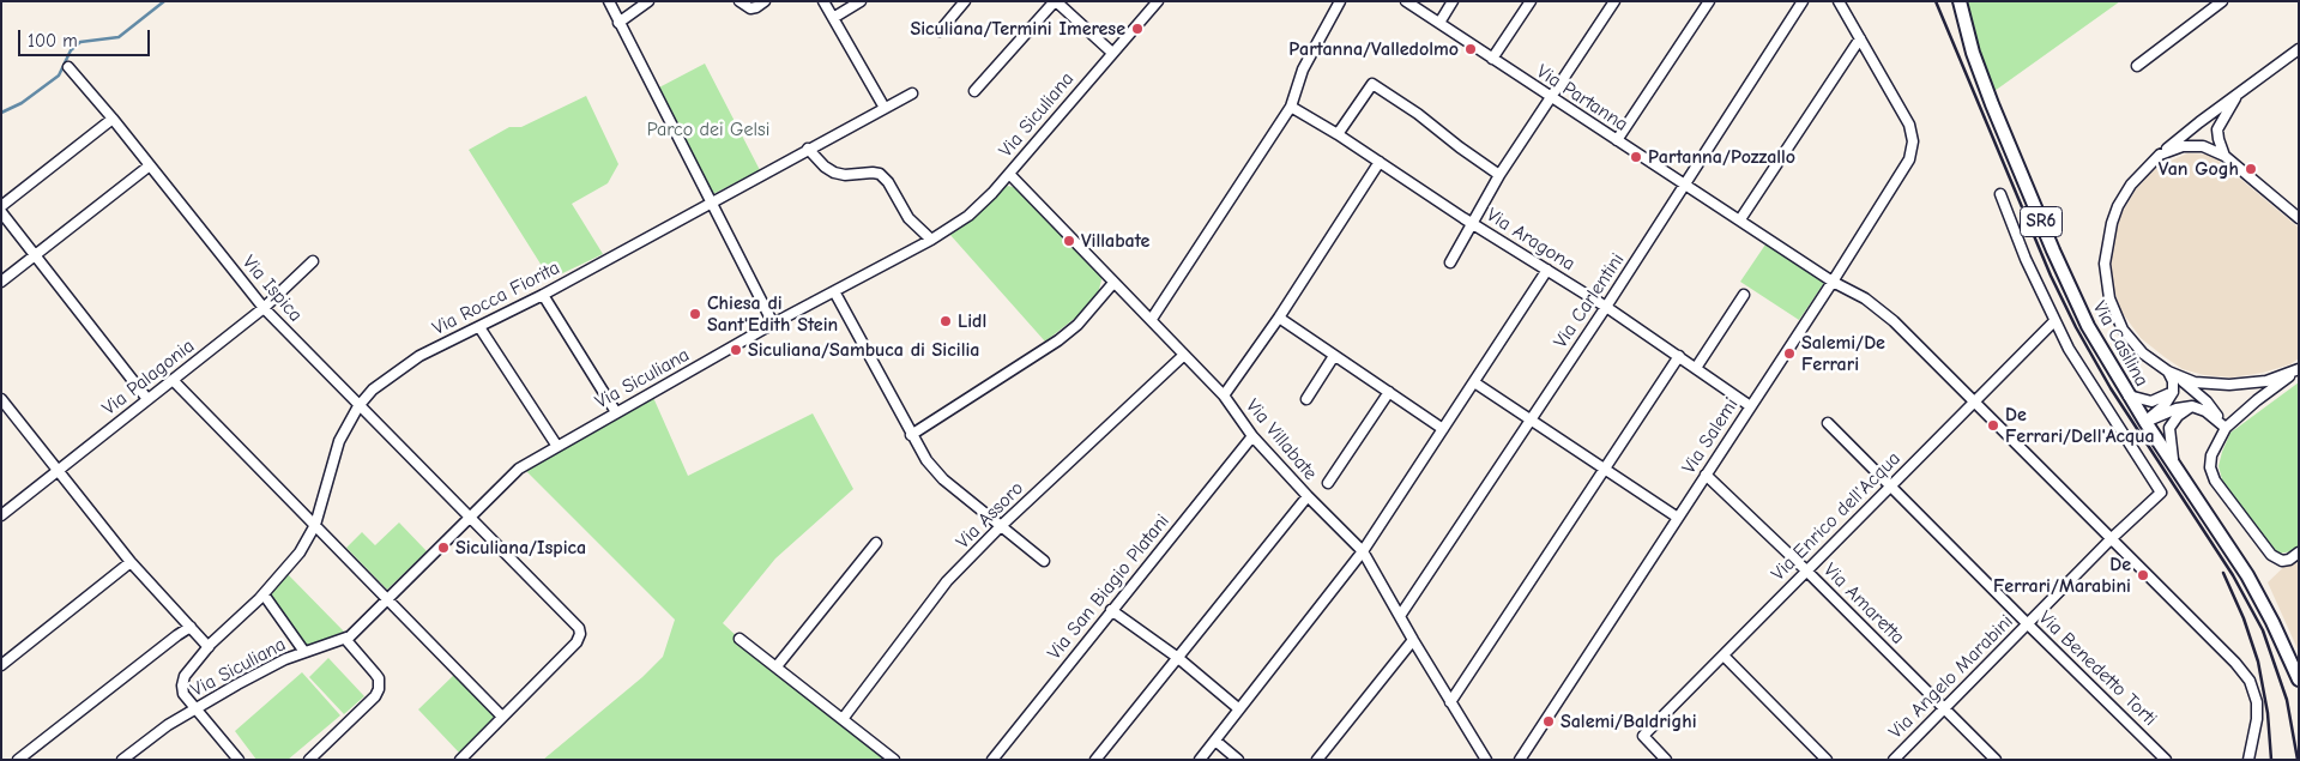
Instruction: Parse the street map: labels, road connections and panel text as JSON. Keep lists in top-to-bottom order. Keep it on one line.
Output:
{"streets":{"main road":["SR6","Via Casilina"],"street":["Via Partanna","Via Siculiana","Via Aragona","Via Ispica","Via Rocca Fiorita","Via Carlentini","Via Palagonia","Via Salemi","Via Villabate","Via Assoro","Via Enrico dell'Acqua","Via San Biagio Platani","Via Amaretta","Via Benedetto Torti","Via Angelo Marabini"]},"crossings":[["Via Partanna","Via Carlentini"],["Via Partanna","Via Salemi"],["Via Partanna","Via Enrico dell'Acqua"],["Via Partanna","Via Angelo Marabini"],["Via Siculiana","Via Ispica"],["Via Siculiana","Via Rocca Fiorita"],["Via Siculiana","Via Villabate"],["Via Aragona","Via Carlentini"],["Via Aragona","Via Salemi"],["Via Ispica","Via Rocca Fiorita"],["Via Ispica","Via Palagonia"],["Via Carlentini","Via Villabate"],["Via Salemi","Via Amaretta"],["Via Villabate","Via Assoro"],["Via Villabate","Via San Biagio Platani"],["Via Enrico dell'Acqua","Via Amaretta"],["Via Enrico dell'Acqua","Via Benedetto Torti"],["Via Enrico dell'Acqua","Via Angelo Marabini"],["Via Amaretta","Via Angelo Marabini"],["Via Benedetto Torti","Via Angelo Marabini"]],"parks":["Parco dei Gelsi"],"places":["Siculiana/Termini Imerese","Partanna/Valledolmo","Partanna/Pozzallo","Van Gogh","Villabate","Chiesa di Sant'Edith Stein","Lidl","Siculiana/Sambuca di Sicilia","Salemi/De Ferrari","De Ferrari/Dell'Acqua","Siculiana/Ispica","De Ferrari/Marabini","Salemi/Baldrighi"],"scale_bar":"100 m"}
